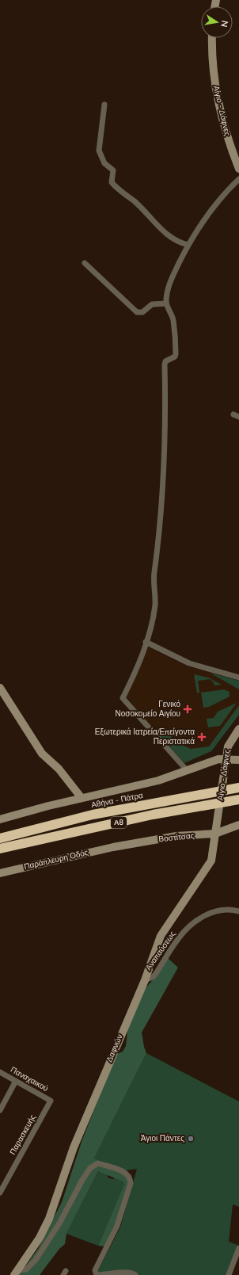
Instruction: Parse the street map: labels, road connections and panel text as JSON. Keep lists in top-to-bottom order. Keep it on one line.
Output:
{"streets":{"highway":["Αθήνα - Πάτρα","Α8"],"main road":["Αίγιο - Δάφνες","Βοστίτσας","Παράπλευρη Οδός","Δαφνών"],"street":["Αναπαύσεως","Παναχαικού","Παρασκευής"]},"crossings":[["Αίγιο - Δάφνες","Δαφνών"],["Βοστίτσας","Παράπλευρη Οδός"],["Βοστίτσας","Δαφνών"],["Αναπαύσεως","Δαφνών"],["Παναχαικού","Παρασκευής"]],"places":{"health":["Γενικό Νοσοκομείο Αιγίου","Εξωτερικά Ιατρεία/Επείγοντα Περιστατικά"],"other":["Άγιοι Πάντες"]},"north":"right"}
